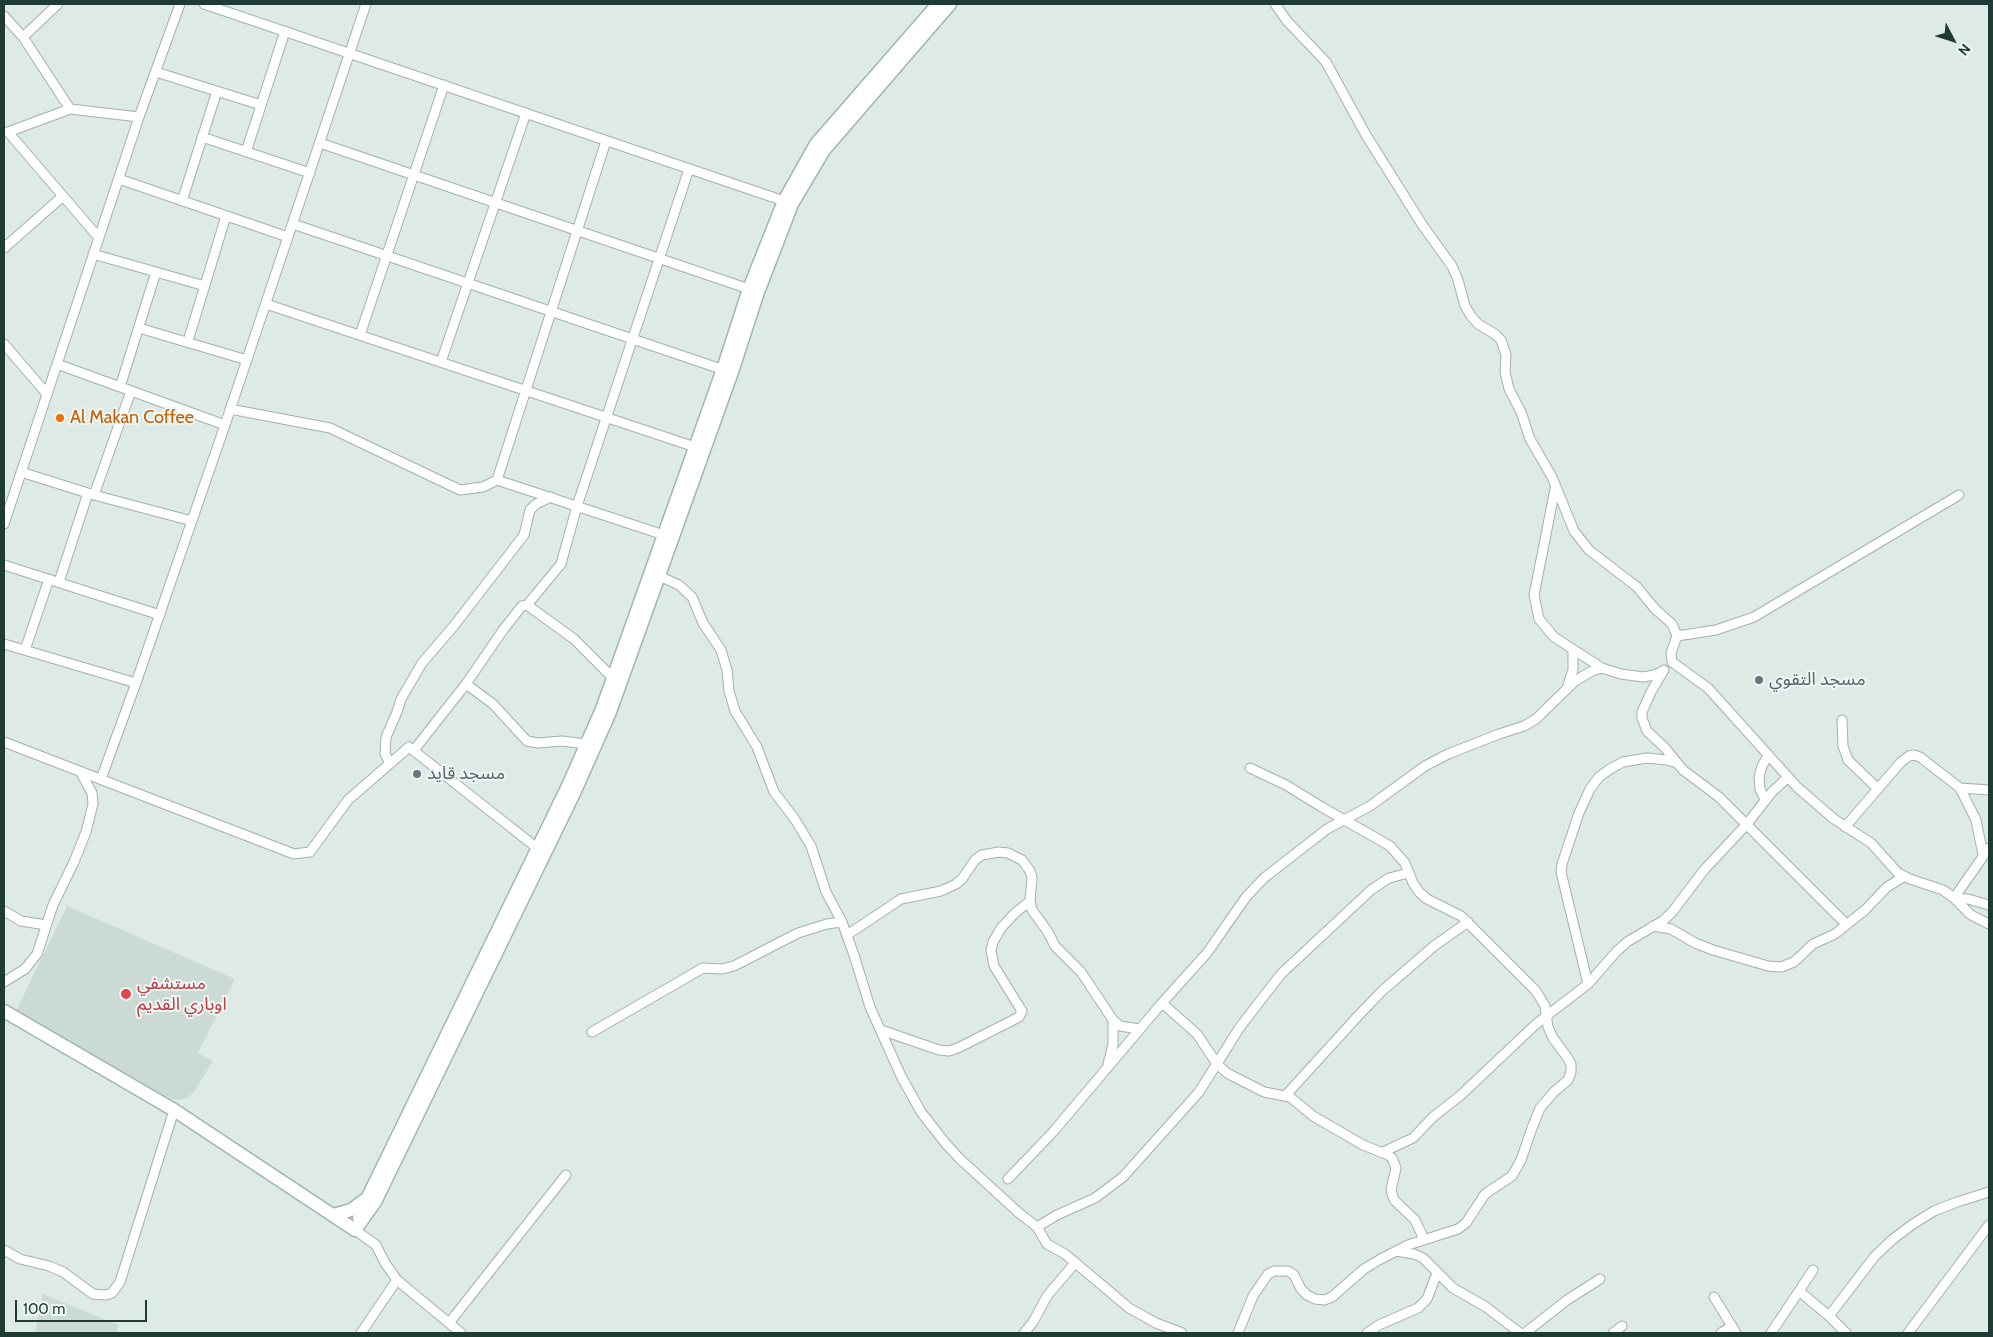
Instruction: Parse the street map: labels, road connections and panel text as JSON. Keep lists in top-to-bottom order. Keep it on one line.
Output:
{"places":["Al Makan Coffee","مسجد التقوي","مسجد قايد","مستشفي اوباري القديم"],"scale_bar":"100 m","north":"bottom right"}
